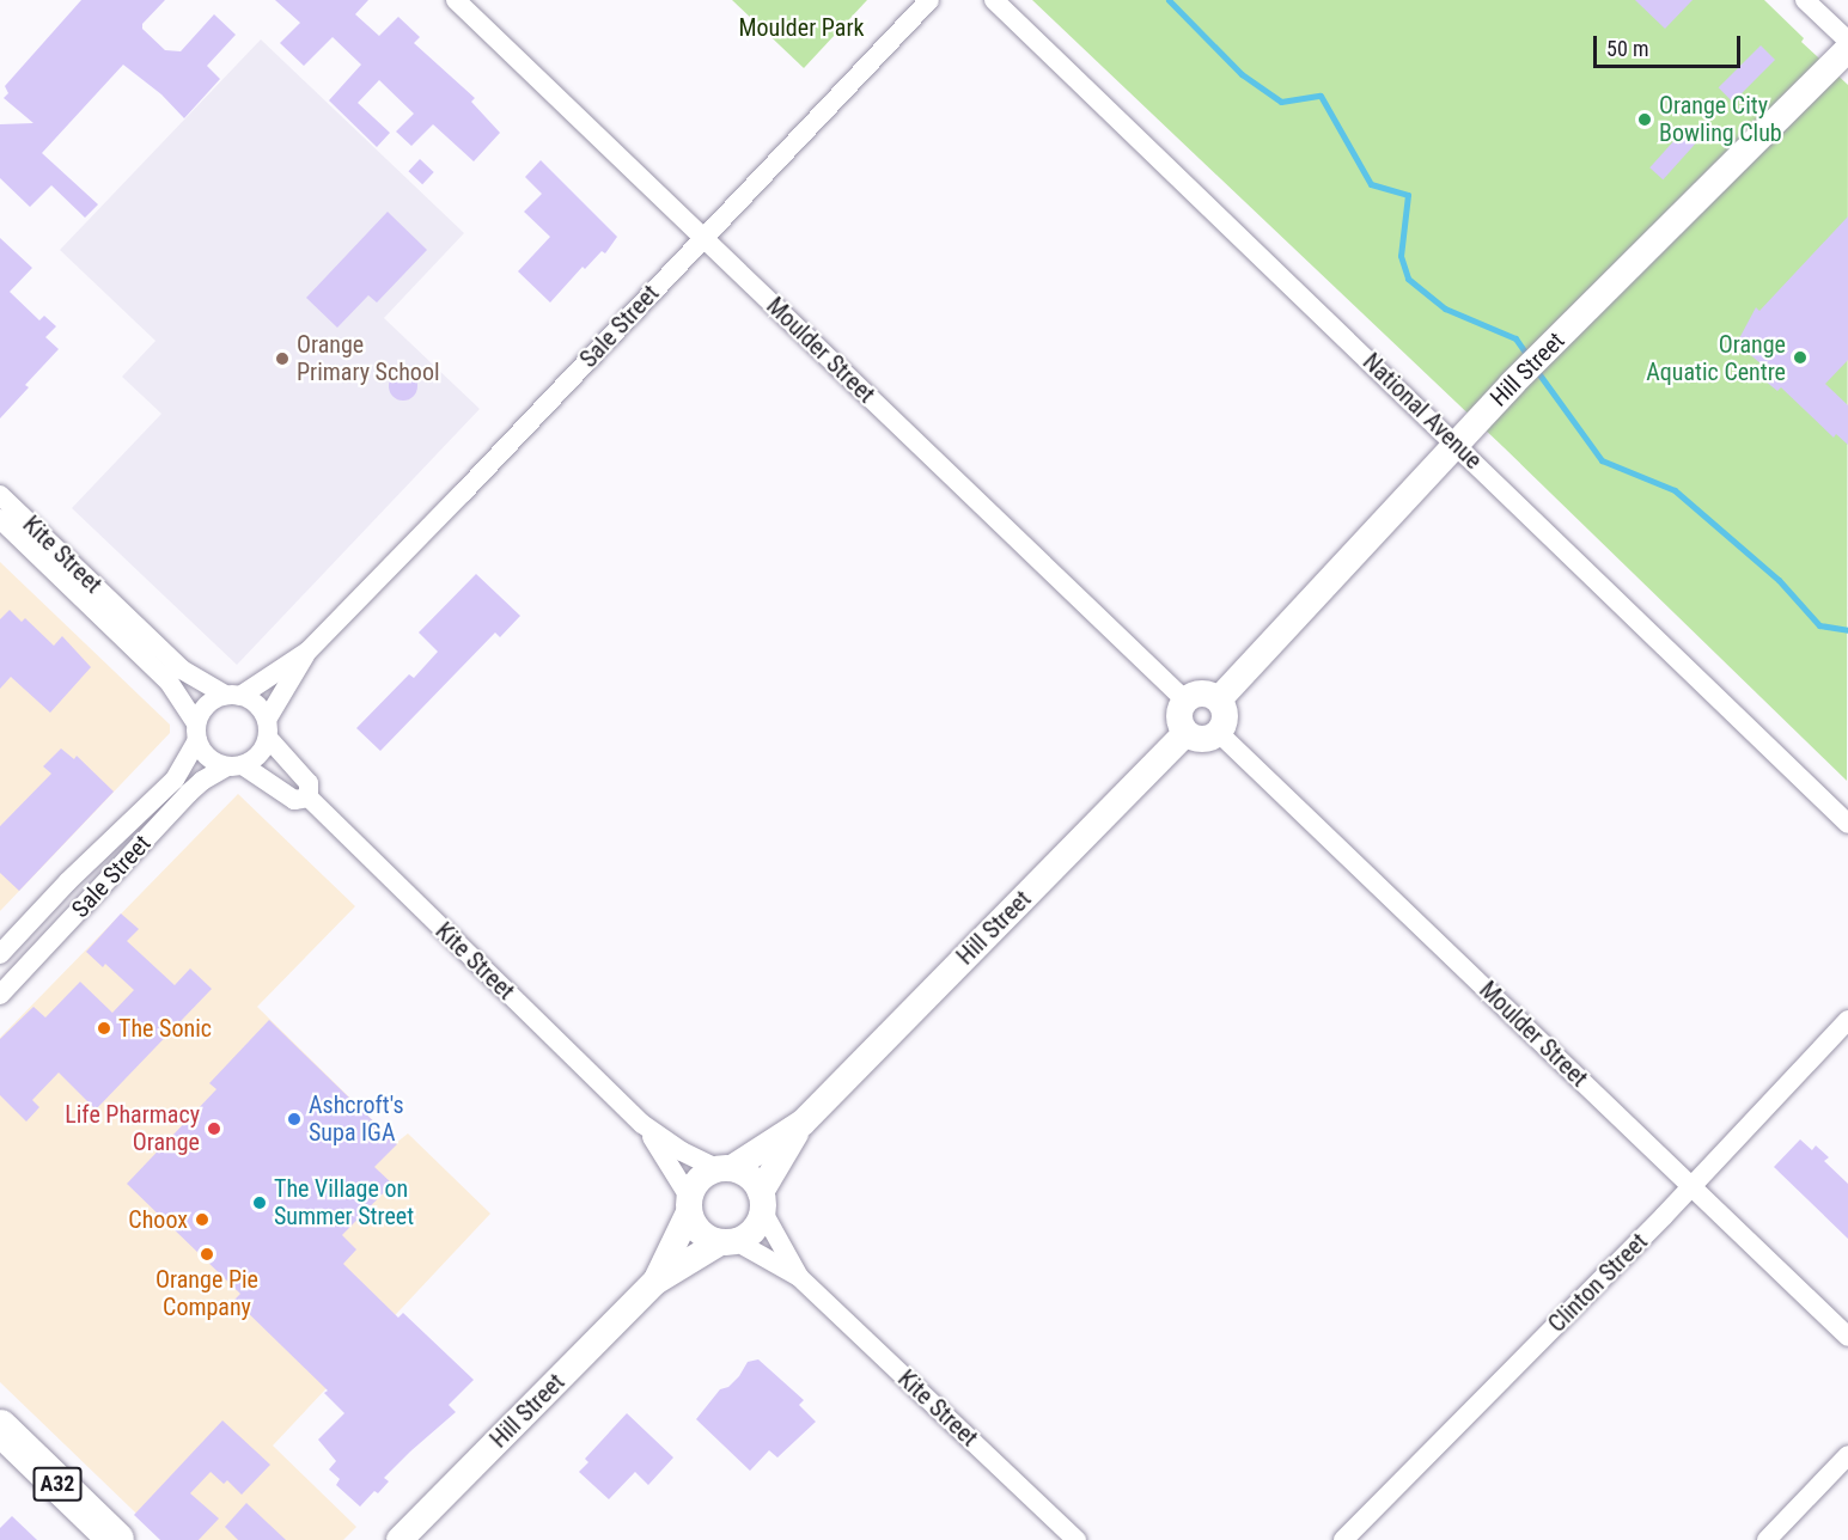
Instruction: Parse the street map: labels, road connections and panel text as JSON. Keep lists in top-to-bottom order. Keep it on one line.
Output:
{"streets":{"highway":["A32"],"street":["Sale Street","Moulder Street","Hill Street","National Avenue","Kite Street","Clinton Street"]},"crossings":[["Sale Street","Moulder Street"],["Sale Street","Kite Street"],["Moulder Street","Hill Street"],["Moulder Street","Clinton Street"],["Hill Street","National Avenue"],["Hill Street","Kite Street"]],"parks":["Moulder Park"],"places":["Orange City Bowling Club","Orange Aquatic Centre","Orange Primary School","The Sonic","Ashcroft's Supa IGA","Life Pharmacy Orange","The Village on Summer Street","Choox","Orange Pie Company"],"scale_bar":"50 m"}
